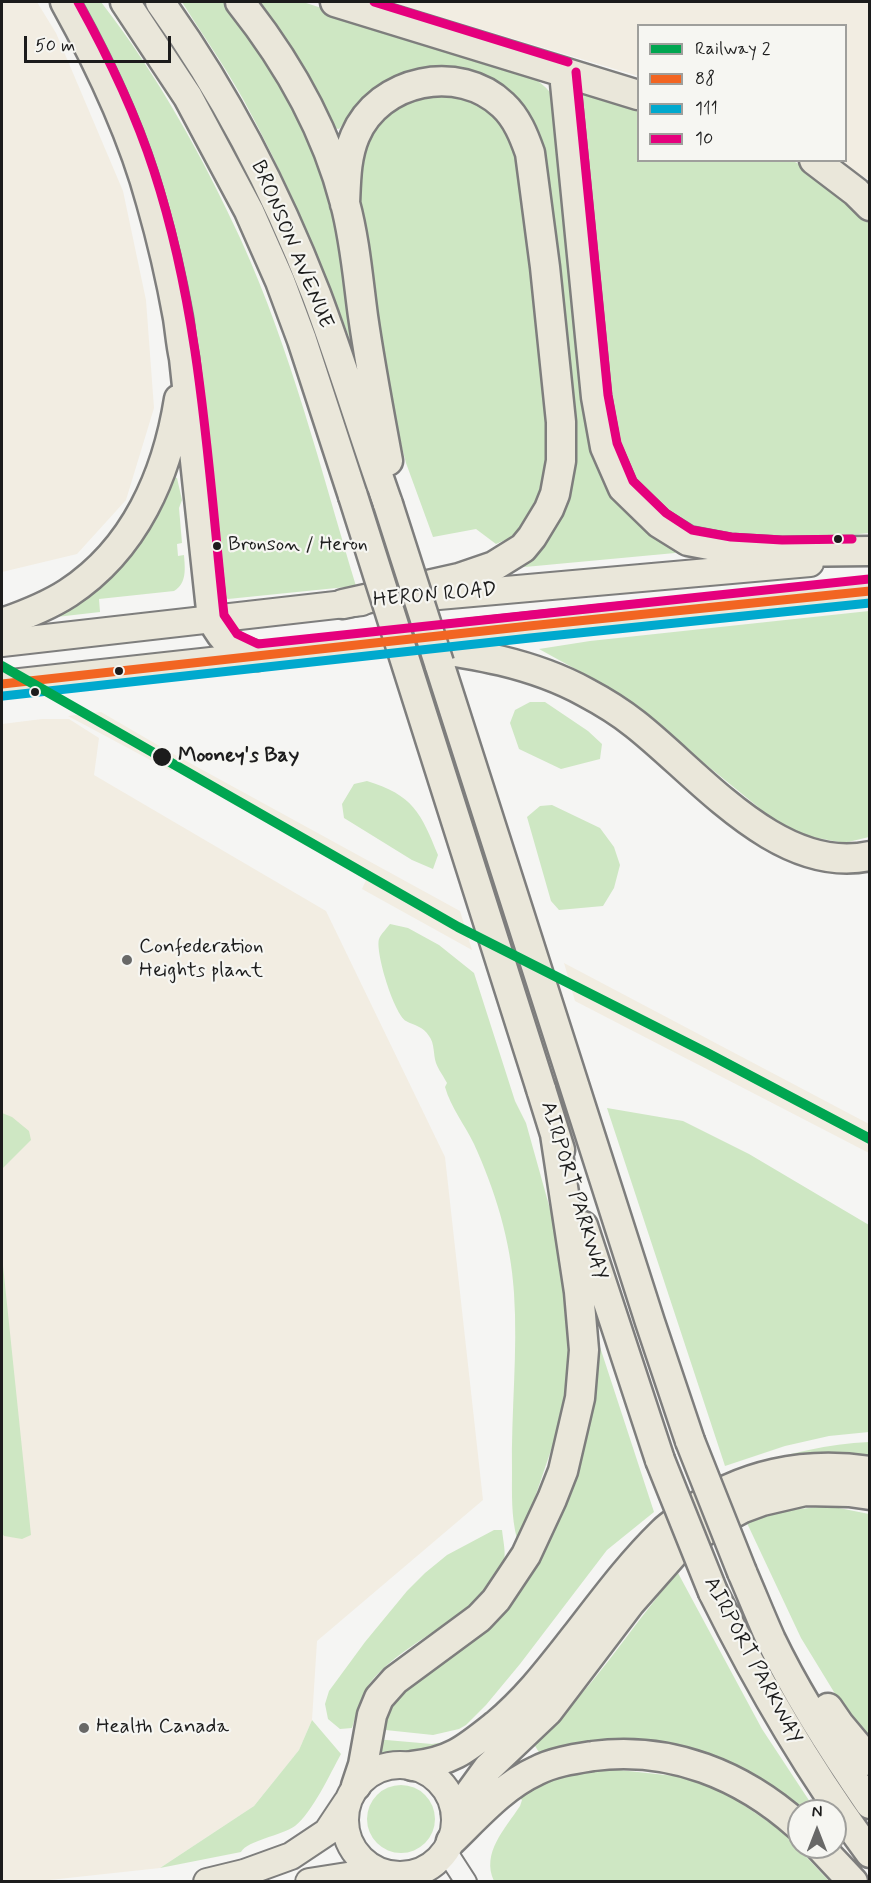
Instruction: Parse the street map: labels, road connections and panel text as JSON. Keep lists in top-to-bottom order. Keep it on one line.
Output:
{"streets":{"highway":["BRONSON AVENUE","AIRPORT PARKWAY"],"main road":["HERON ROAD"]},"crossings":[["BRONSON AVENUE","AIRPORT PARKWAY"]],"places":["Bronson / Heron","Mooney's Bay","Confederation Heights plant","Health Canada"],"lines":["transit line 10","transit line 88","transit line 111","rail line 2"],"legend":["Railway 2","88","111","10"],"scale_bar":"50 m","north":"top"}
